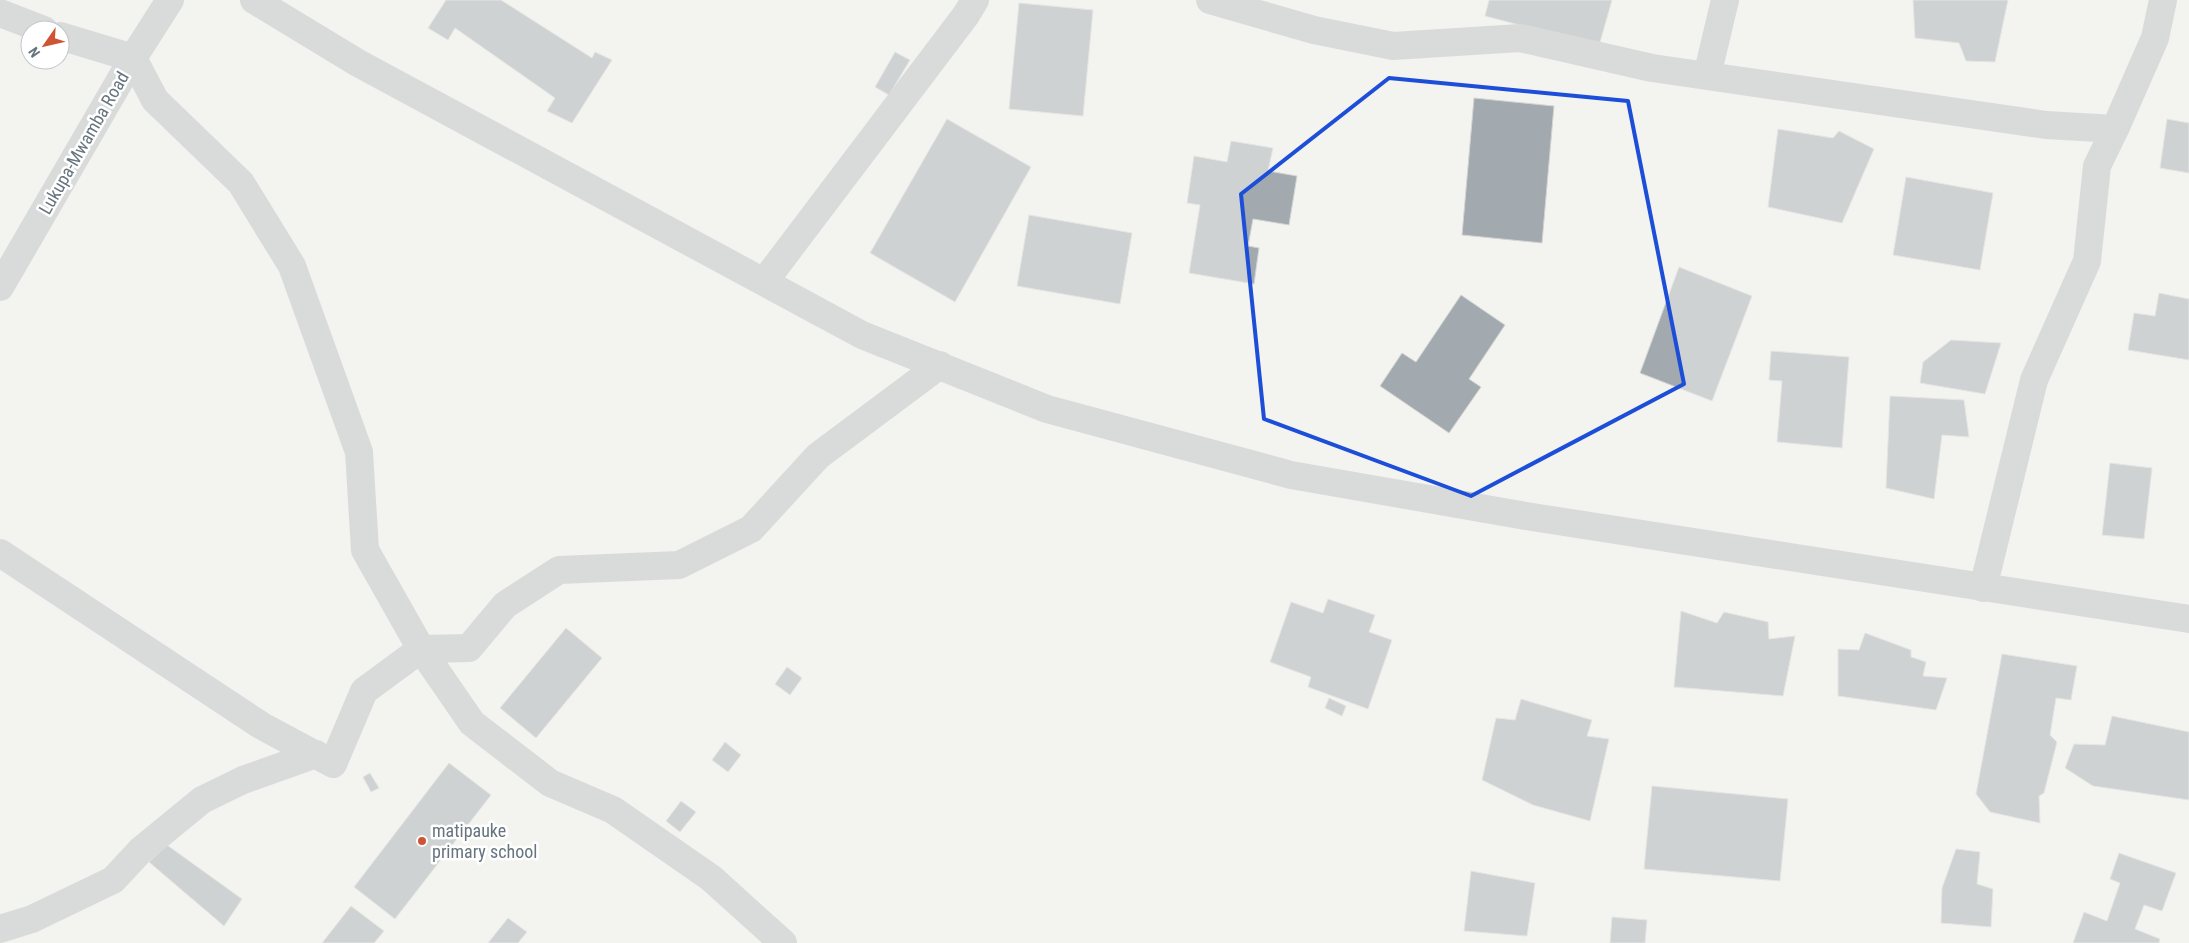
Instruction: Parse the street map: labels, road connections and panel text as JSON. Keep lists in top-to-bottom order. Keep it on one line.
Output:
{"streets":{"street":["Lukupa-Mwamba Road"]},"places":["matipauke primary school"],"north":"bottom left"}
